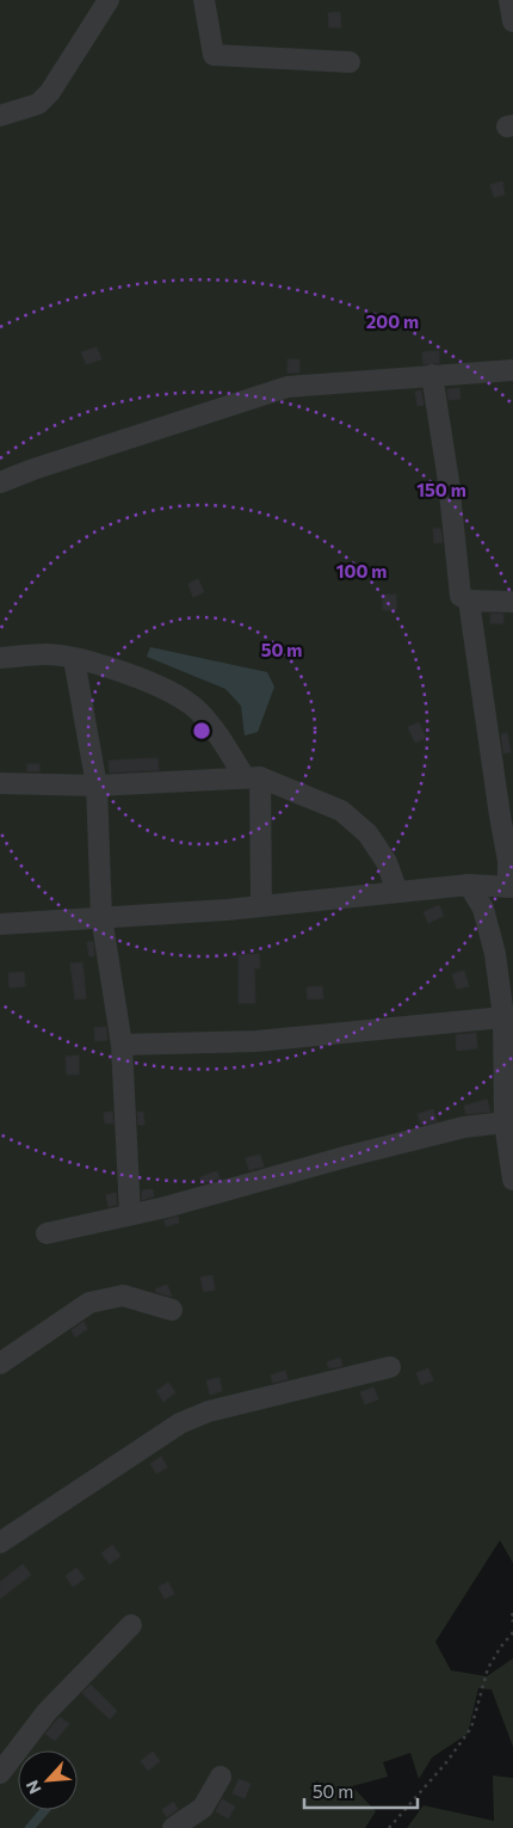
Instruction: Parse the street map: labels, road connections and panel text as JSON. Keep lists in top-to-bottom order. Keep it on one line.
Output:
{"scale_bar":"50 m","north":"bottom left","rings":["200 m","150 m","100 m","50 m"]}
